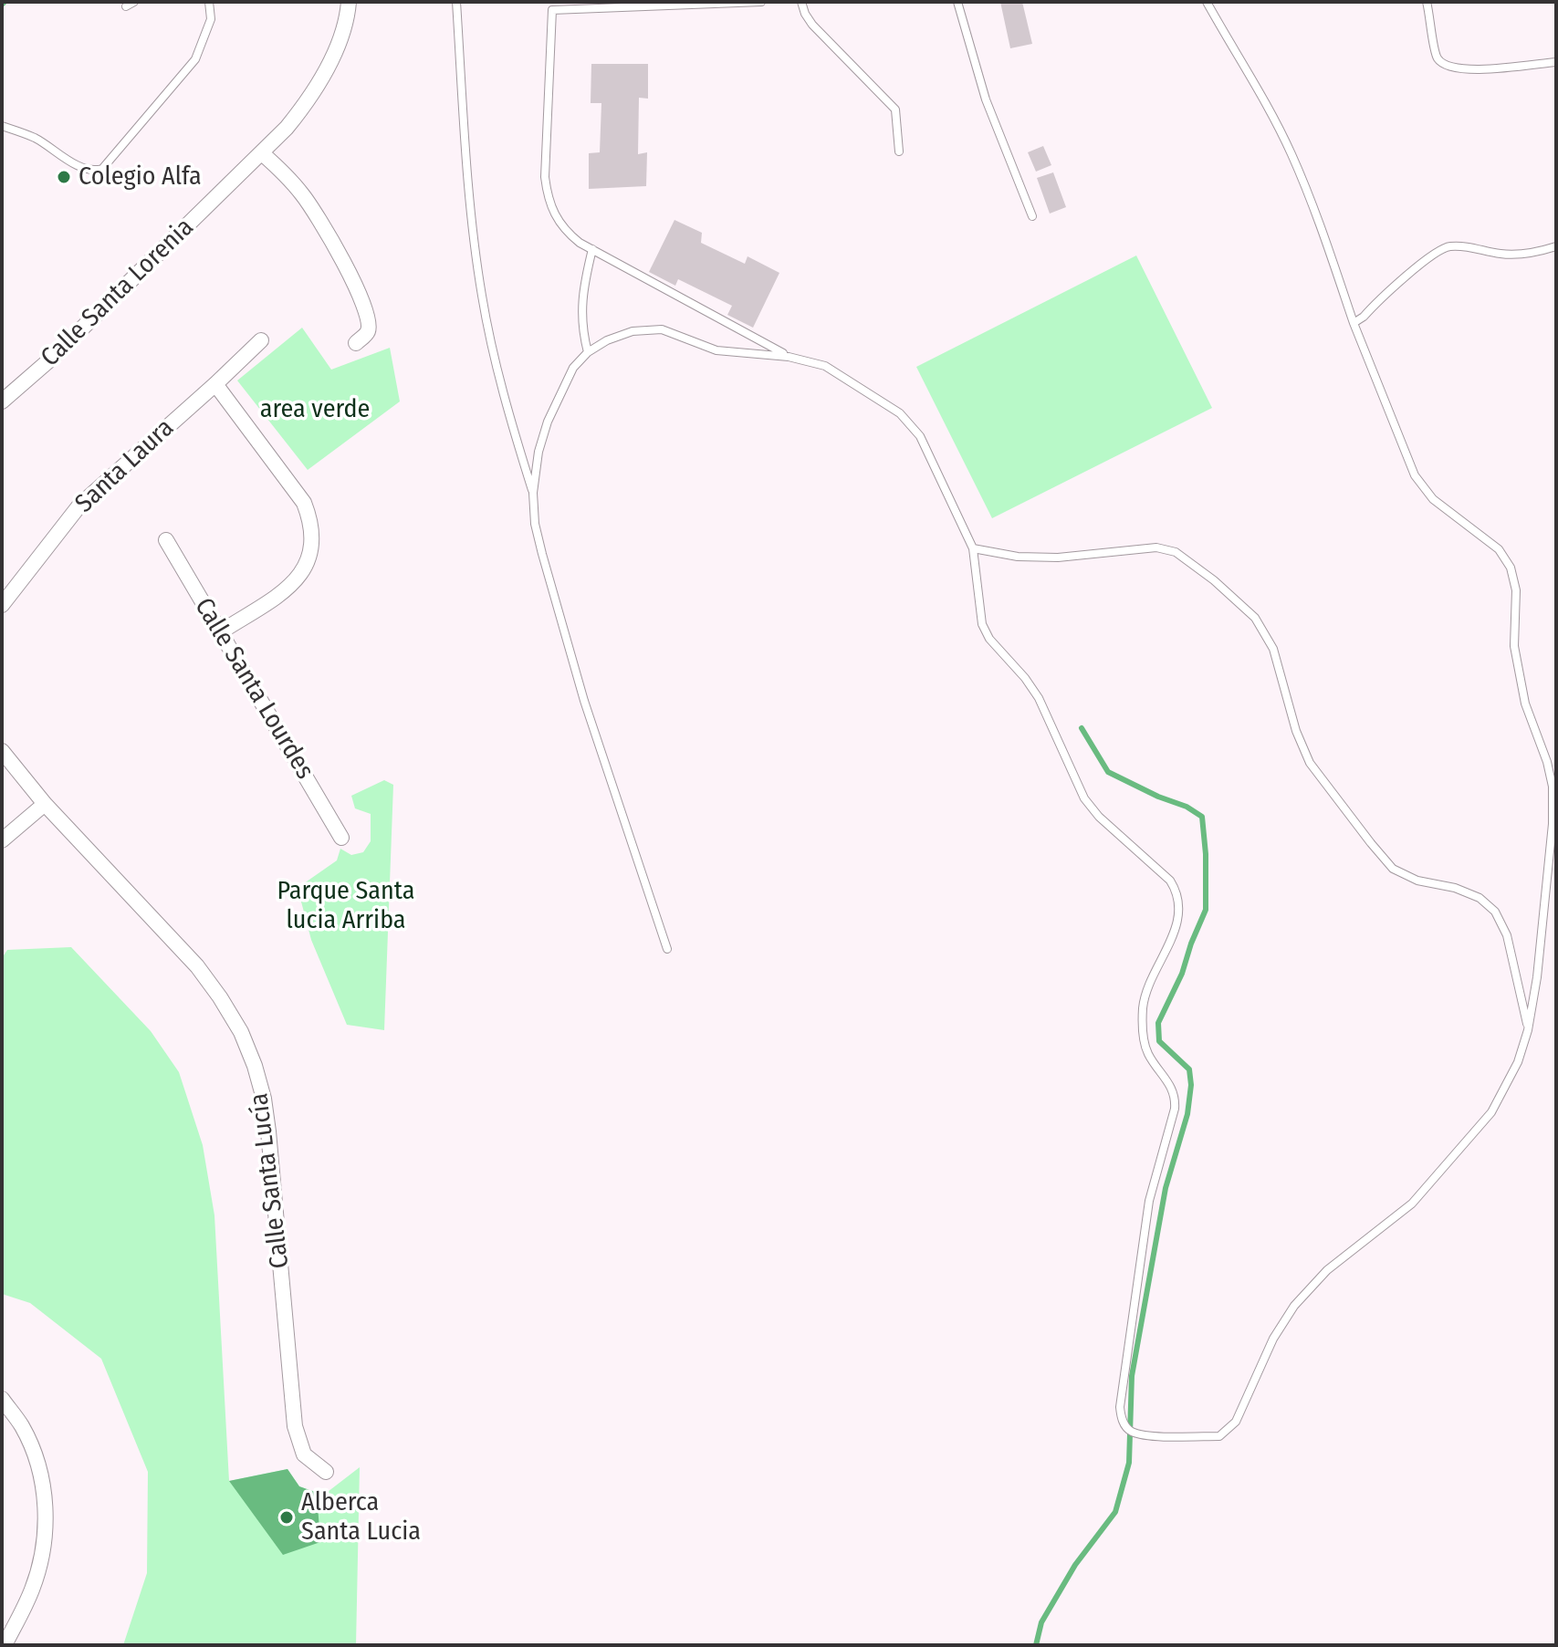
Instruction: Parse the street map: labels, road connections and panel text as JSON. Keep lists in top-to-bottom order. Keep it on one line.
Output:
{"streets":{"street":["Calle Santa Lorenia","Santa Laura","Calle Santa Lourdes","Calle Santa Lucía"]},"parks":["area verde","Parque Santa lucia Arriba"],"places":["Colegio Alfa","Alberca Santa Lucia"]}
